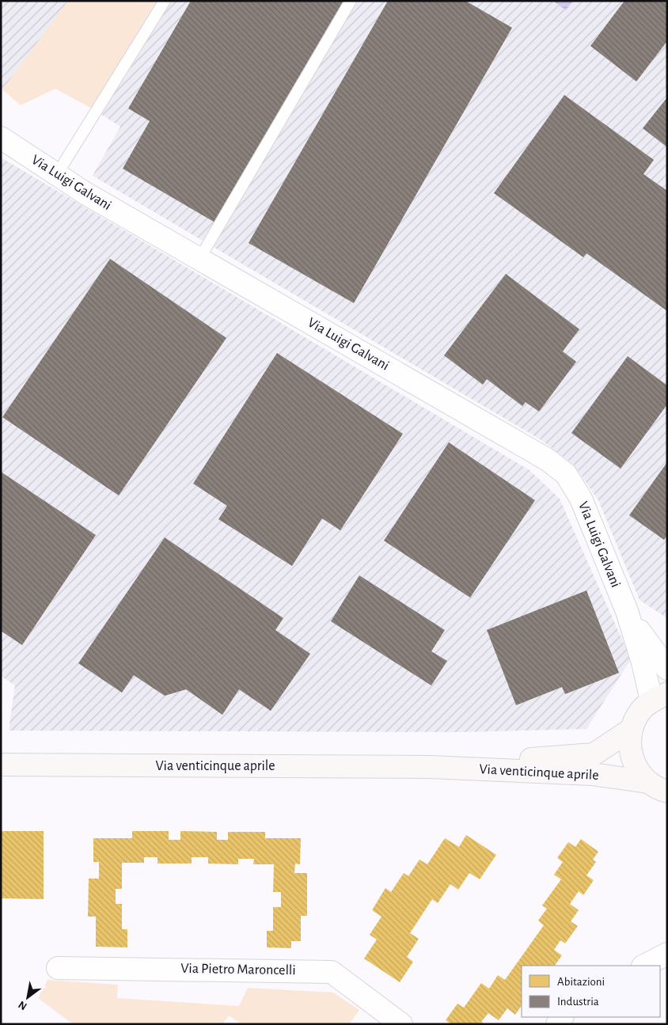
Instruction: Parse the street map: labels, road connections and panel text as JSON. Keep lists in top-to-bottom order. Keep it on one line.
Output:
{"streets":{"street":["Via Luigi Galvani","Via venticinque aprile","Via Pietro Maroncelli"]},"legend":["Abitazioni","Industria"],"north":"bottom left"}
